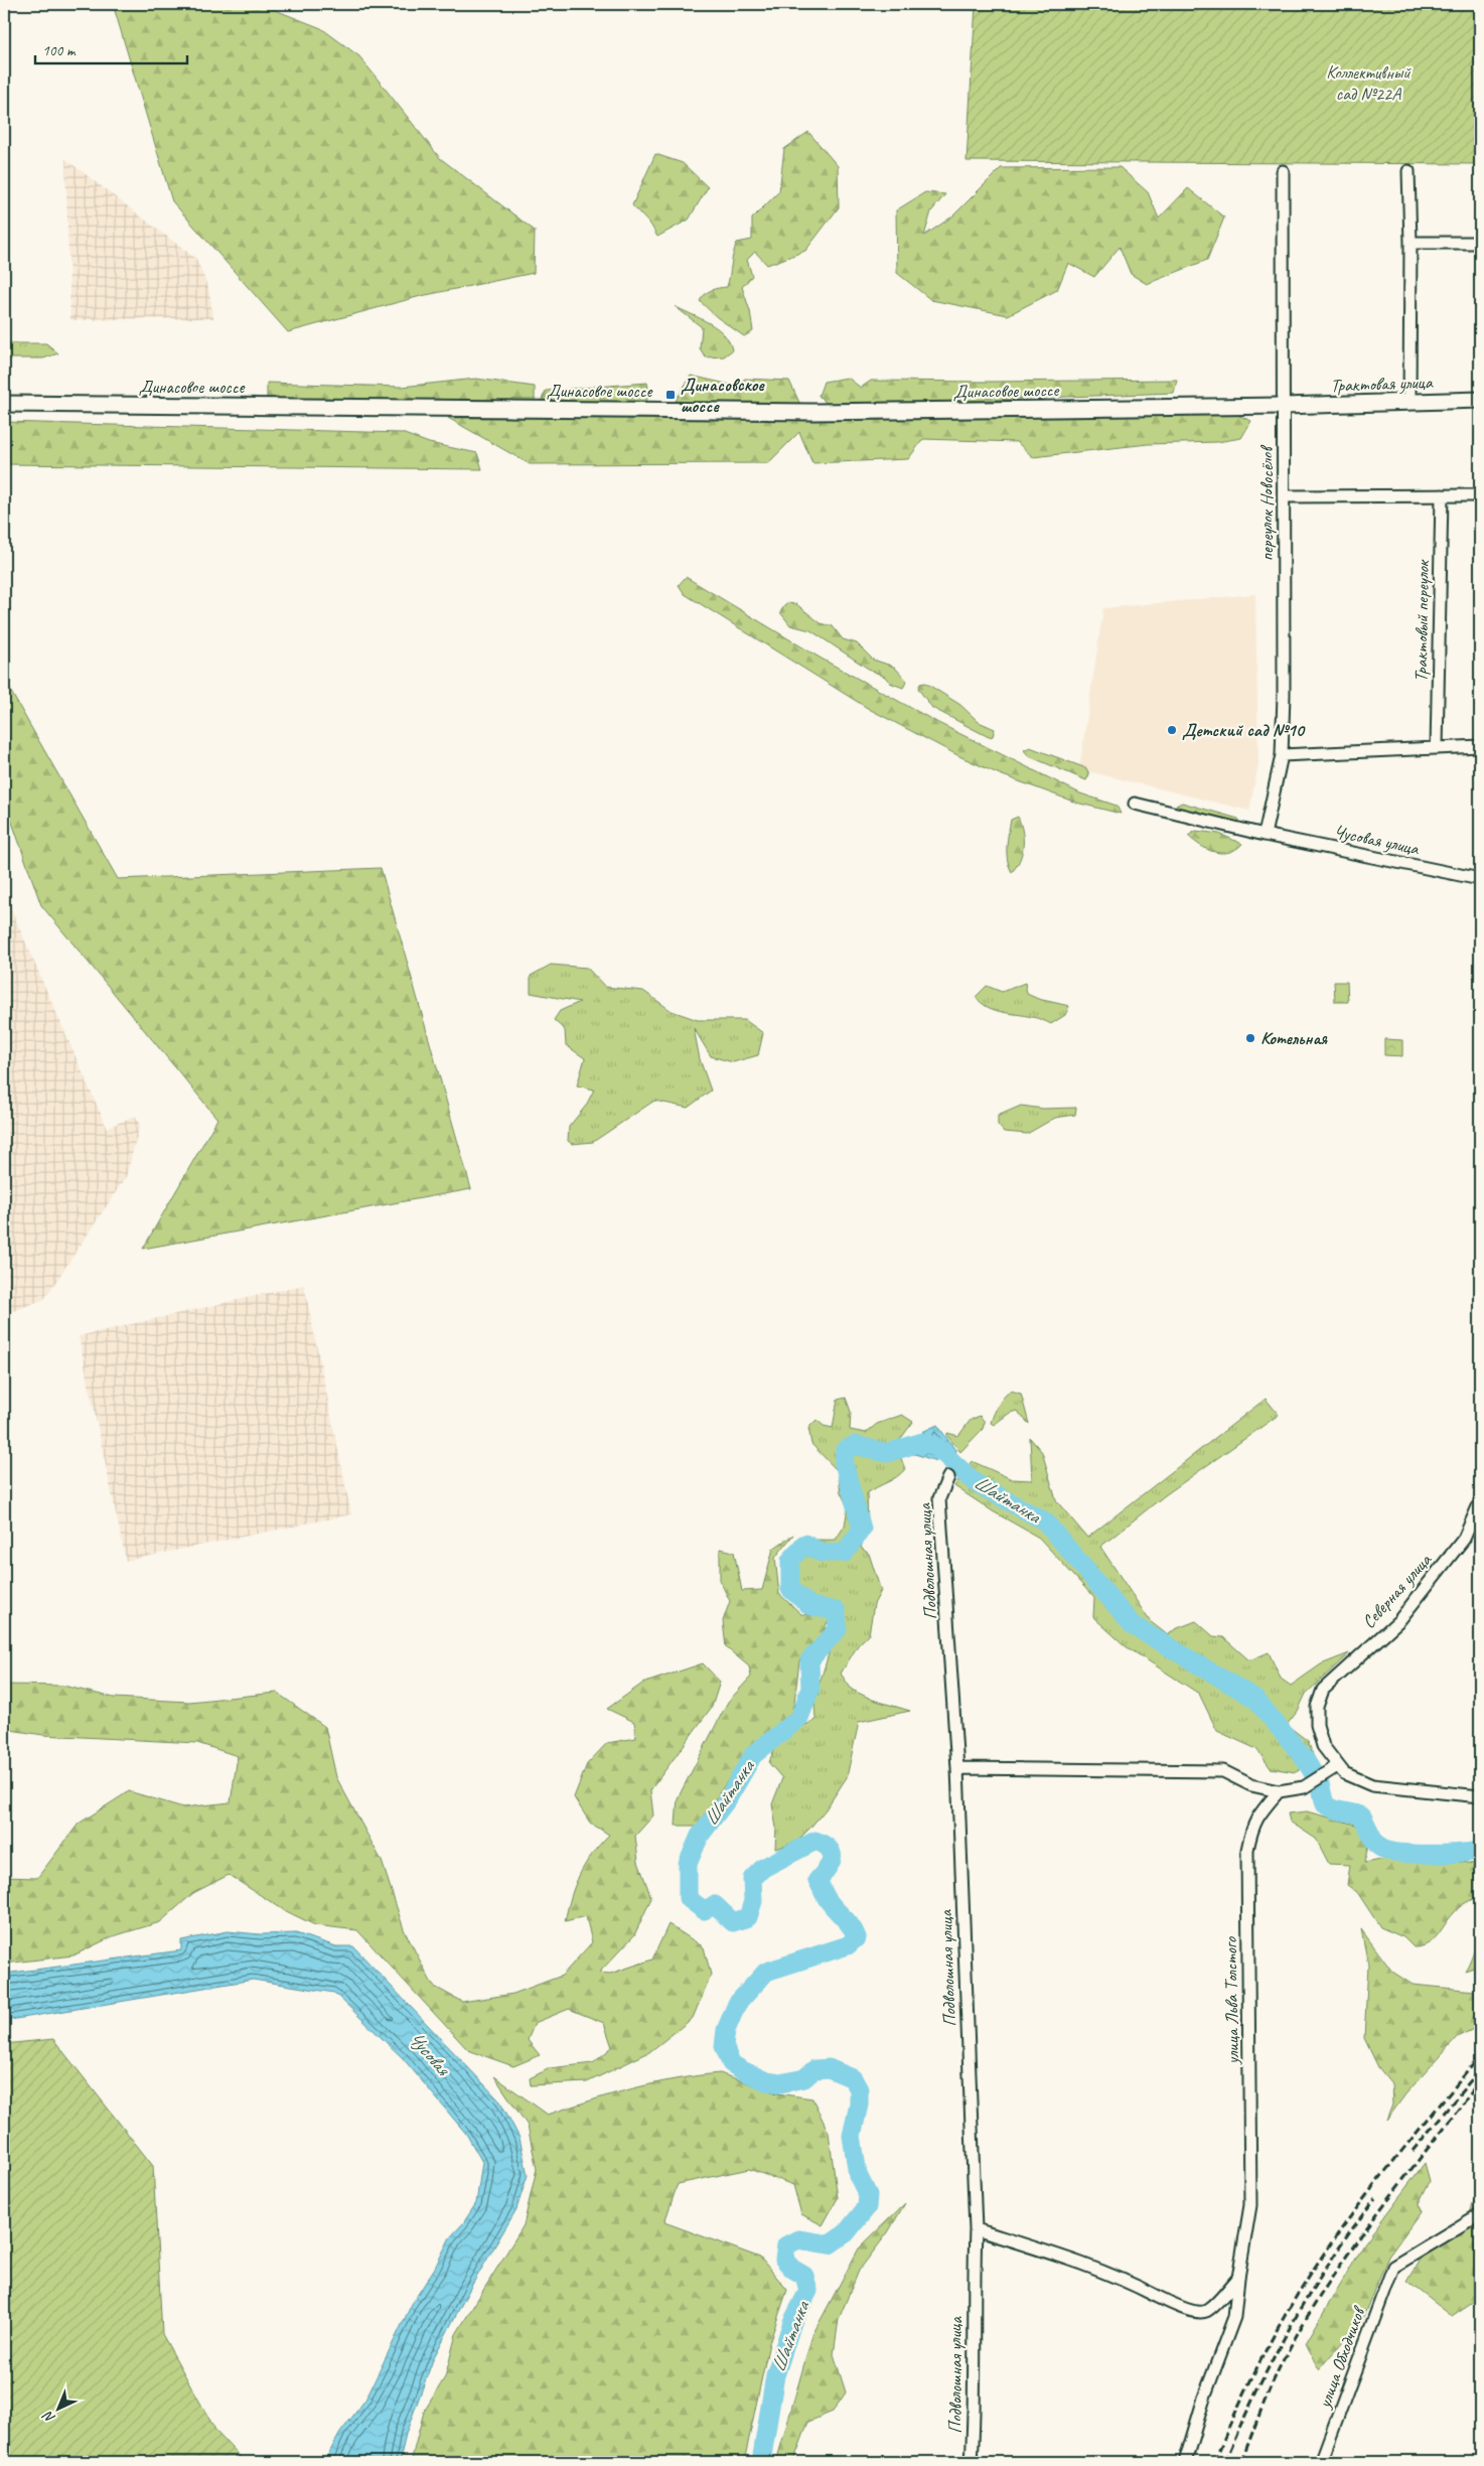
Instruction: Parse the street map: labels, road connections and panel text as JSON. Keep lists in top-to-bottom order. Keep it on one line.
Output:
{"streets":{"street":["Трактовая улица","Динасовое шоссе","переулок Новосёлов","Трактовый переулок","Чусовая улица","Подволошная улица","Северная улица","улица Льва Толстого","улица Обходчиков"]},"crossings":[["Трактовая улица","Динасовое шоссе"],["Трактовая улица","переулок Новосёлов"],["Динасовое шоссе","переулок Новосёлов"],["переулок Новосёлов","Чусовая улица"]],"water":["Шайтанка","Чусовая"],"parks":["Коллективный сад №22А"],"places":{"transit":["Динасовское шоссе"],"other":["Детский сад №10","Котельная"]},"scale_bar":"100 m","north":"bottom left"}
